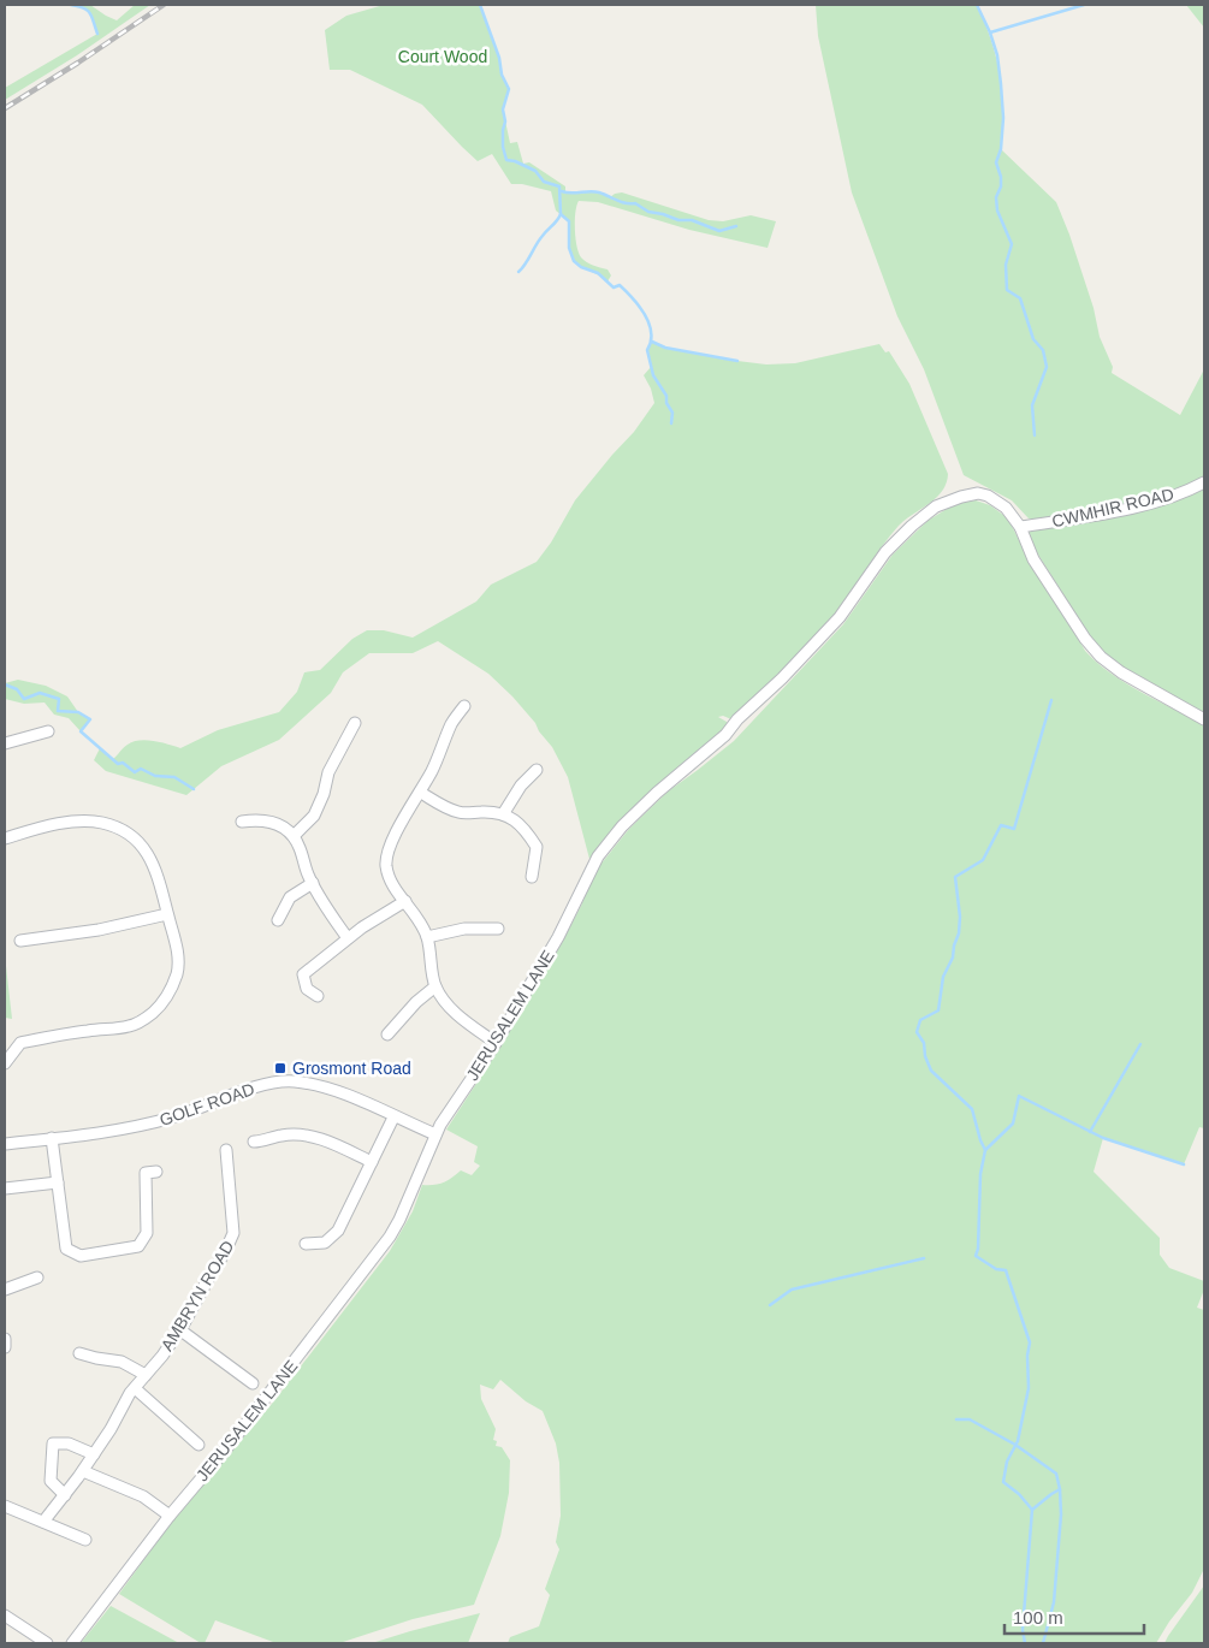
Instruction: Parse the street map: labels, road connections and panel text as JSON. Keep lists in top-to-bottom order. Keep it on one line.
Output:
{"streets":{"street":["CWMHIR ROAD","JERUSALEM LANE","GOLF ROAD","AMBRYN ROAD"]},"crossings":[["CWMHIR ROAD","JERUSALEM LANE"],["JERUSALEM LANE","GOLF ROAD"]],"parks":["Court Wood"],"places":{"transit":["Grosmont Road"]},"scale_bar":"100 m"}
